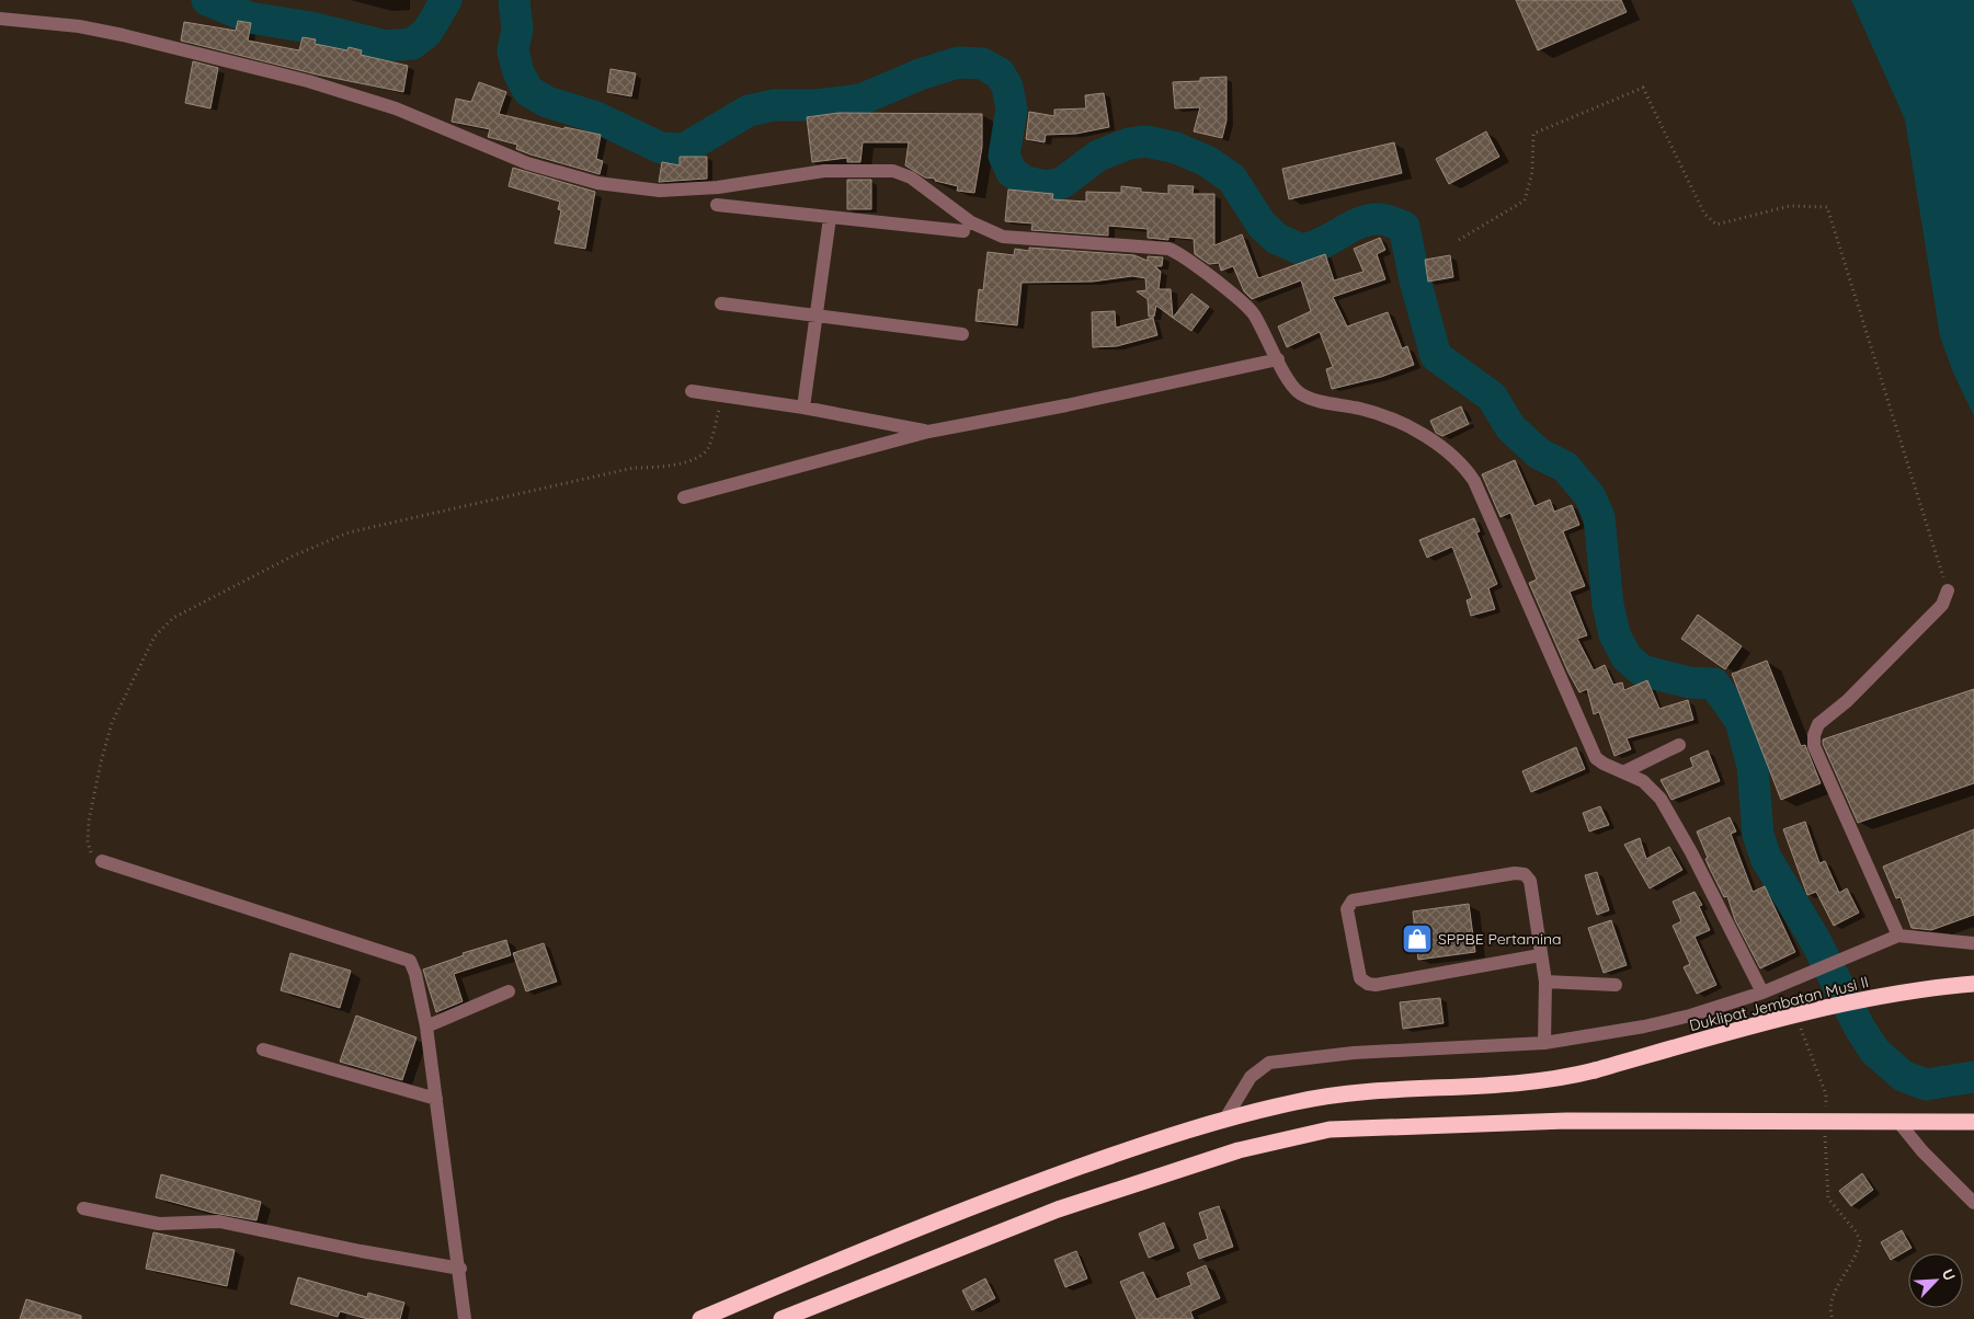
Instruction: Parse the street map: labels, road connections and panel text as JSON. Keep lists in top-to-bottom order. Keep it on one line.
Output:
{"streets":{"highway":["Duklipat Jembatan Musi II"]},"places":{"shop":["SPPBE Pertamina"]},"north":"top right"}
